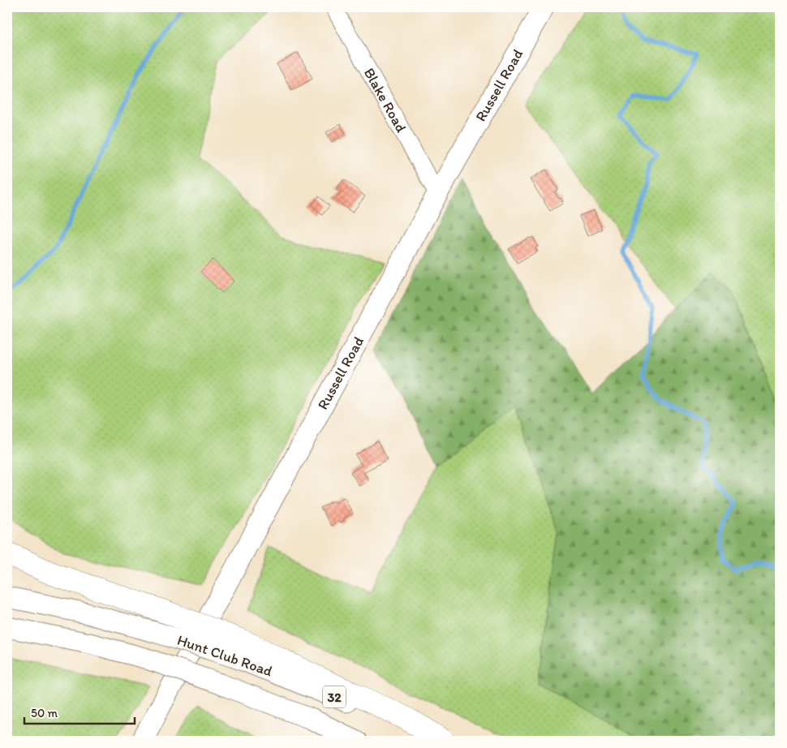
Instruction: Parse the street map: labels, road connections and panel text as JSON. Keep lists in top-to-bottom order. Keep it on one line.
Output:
{"streets":{"main road":["Russell Road","Hunt Club Road","32"],"street":["Blake Road"]},"crossings":[["Russell Road","Blake Road"]],"scale_bar":"50 m"}
